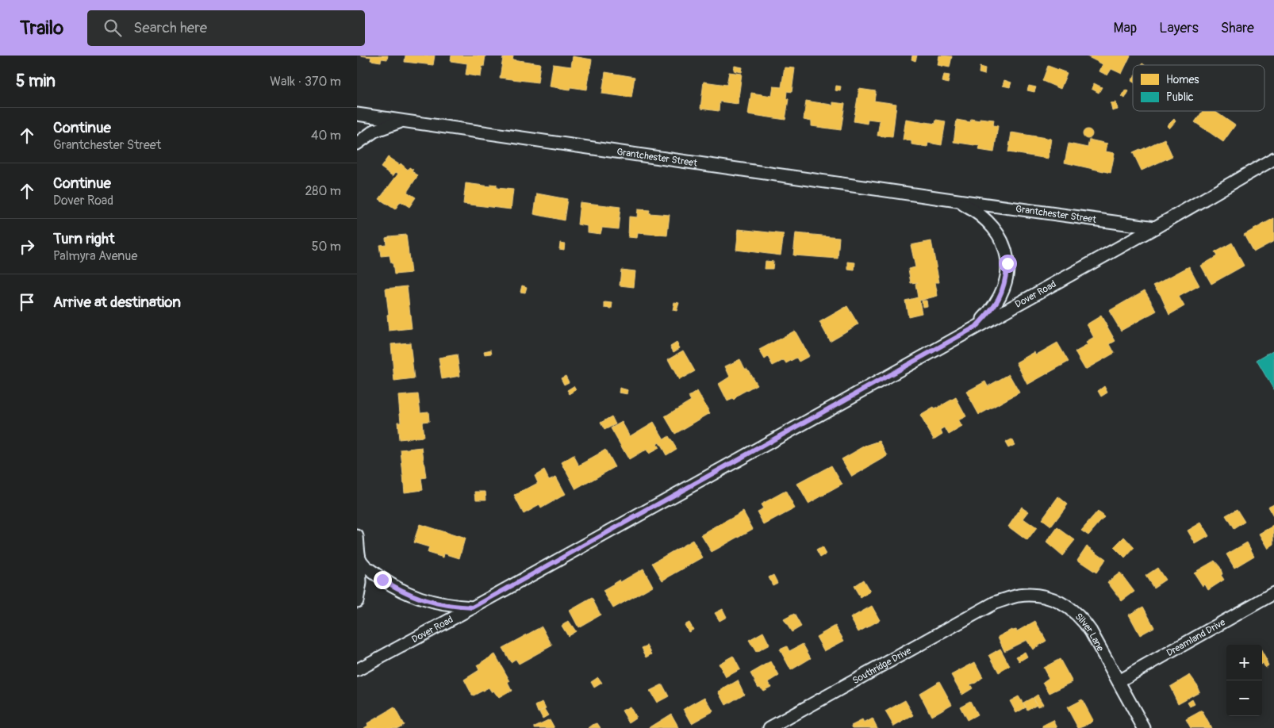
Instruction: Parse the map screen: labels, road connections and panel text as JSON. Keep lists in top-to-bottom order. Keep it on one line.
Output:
{"streets":{"street":["Grantchester Street","Dover Road","Silver Lane","Dreamland Drive","Southridge Drive"]},"crossings":[["Grantchester Street","Dover Road"],["Silver Lane","Dreamland Drive"],["Silver Lane","Southridge Drive"]],"legend":["Homes","Public"],"page":{"header":"Trailo","search":"Search here","nav":["Map","Layers","Share"],"heading":["5 min","Walk · 370 m"],"list":[["Continue","Grantchester Street","40 m"],["Continue","Dover Road","280 m"],["Turn right","Palmyra Avenue","50 m"],"Arrive at destination"],"map_buttons":["+","−"]}}
